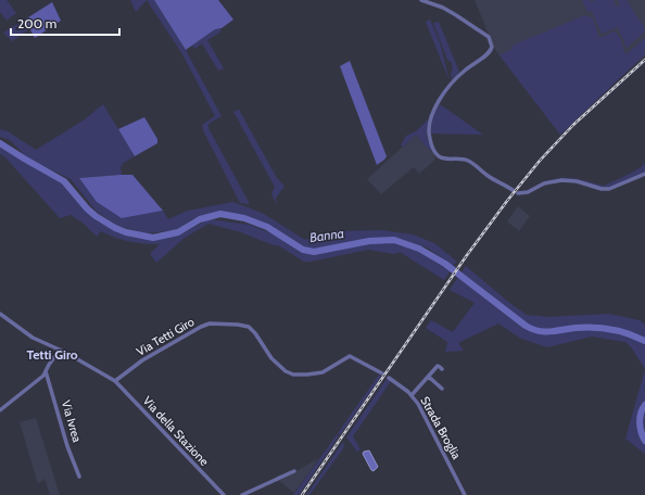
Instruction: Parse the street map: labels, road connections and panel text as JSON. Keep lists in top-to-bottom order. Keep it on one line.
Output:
{"streets":{"street":["Via Tetti Giro","Via Ivrea","Strada Broglia","Via della Stazione"]},"crossings":[["Via Tetti Giro","Via della Stazione"]],"districts":["Tetti Giro"],"water":["Banna"],"scale_bar":"200 m"}
